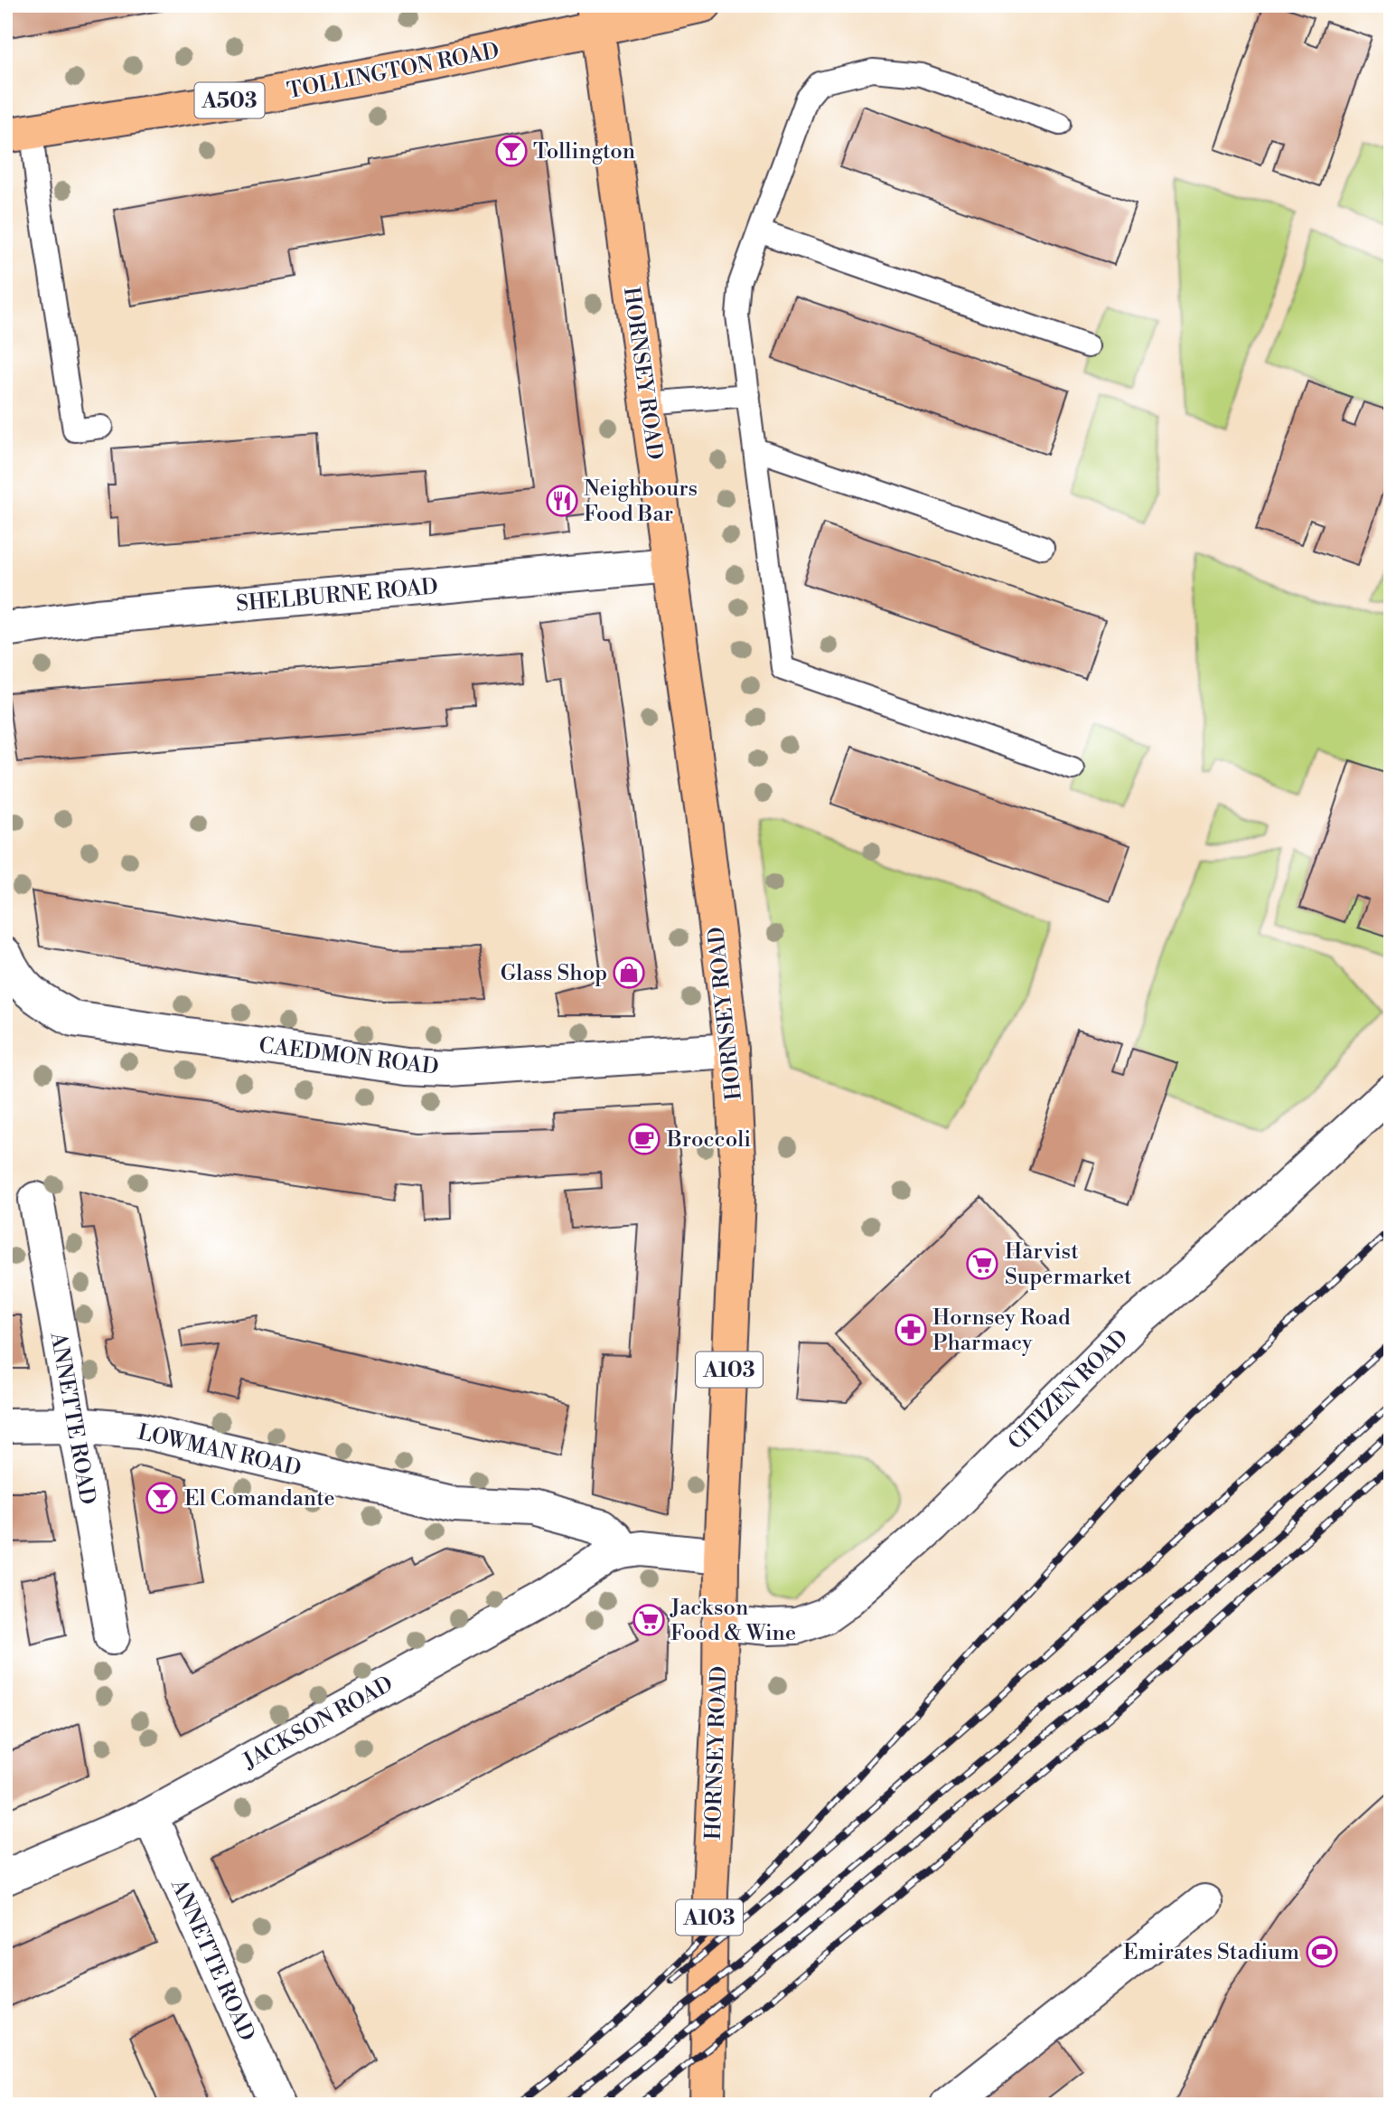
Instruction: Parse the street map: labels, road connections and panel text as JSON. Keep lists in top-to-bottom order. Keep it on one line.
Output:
{"streets":{"main road":["TOLLINGTON ROAD","A503","HORNSEY ROAD","A103"],"street":["SHELBURNE ROAD","CAEDMON ROAD","CITIZEN ROAD","ANNETTE ROAD","LOWMAN ROAD","JACKSON ROAD"]},"crossings":[["TOLLINGTON ROAD","HORNSEY ROAD"],["HORNSEY ROAD","SHELBURNE ROAD"],["HORNSEY ROAD","CAEDMON ROAD"],["HORNSEY ROAD","CITIZEN ROAD"],["ANNETTE ROAD","LOWMAN ROAD"],["ANNETTE ROAD","JACKSON ROAD"],["LOWMAN ROAD","JACKSON ROAD"]],"places":{"bar":["Tollington","El Comandante"],"restaurant":["Neighbours Food Bar"],"shop":["Glass Shop"],"cafe":["Broccoli"],"supermarket":["Harvist Supermarket","Jackson Food & Wine"],"pharmacy":["Hornsey Road Pharmacy"],"sports":["Emirates Stadium"]}}
